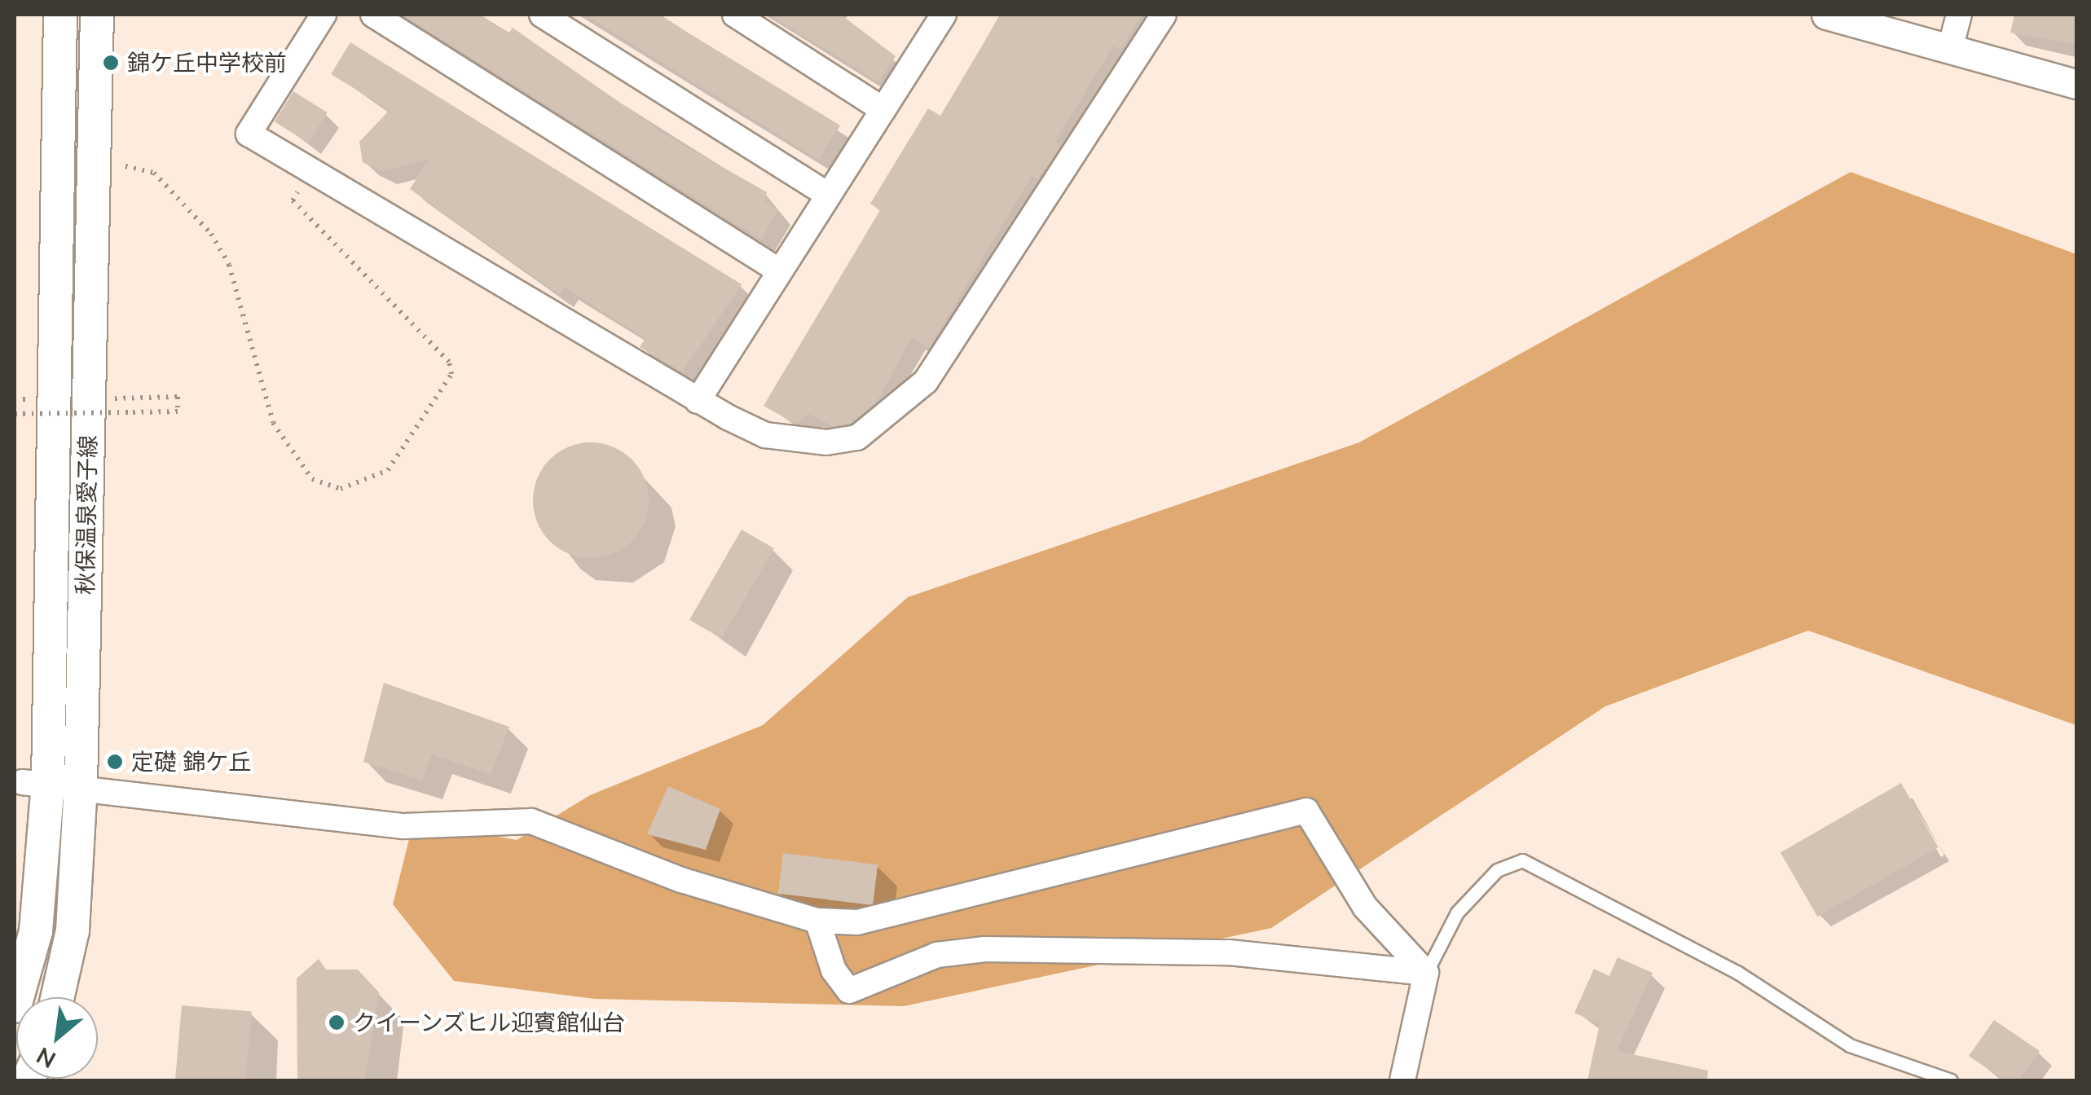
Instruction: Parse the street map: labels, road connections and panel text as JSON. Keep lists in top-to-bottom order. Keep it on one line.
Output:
{"streets":{"main road":["秋保温泉愛子線"]},"places":["錦ケ丘中学校前","定礎 錦ケ丘","クイーンズヒル迎賓館仙台"],"north":"bottom left"}
